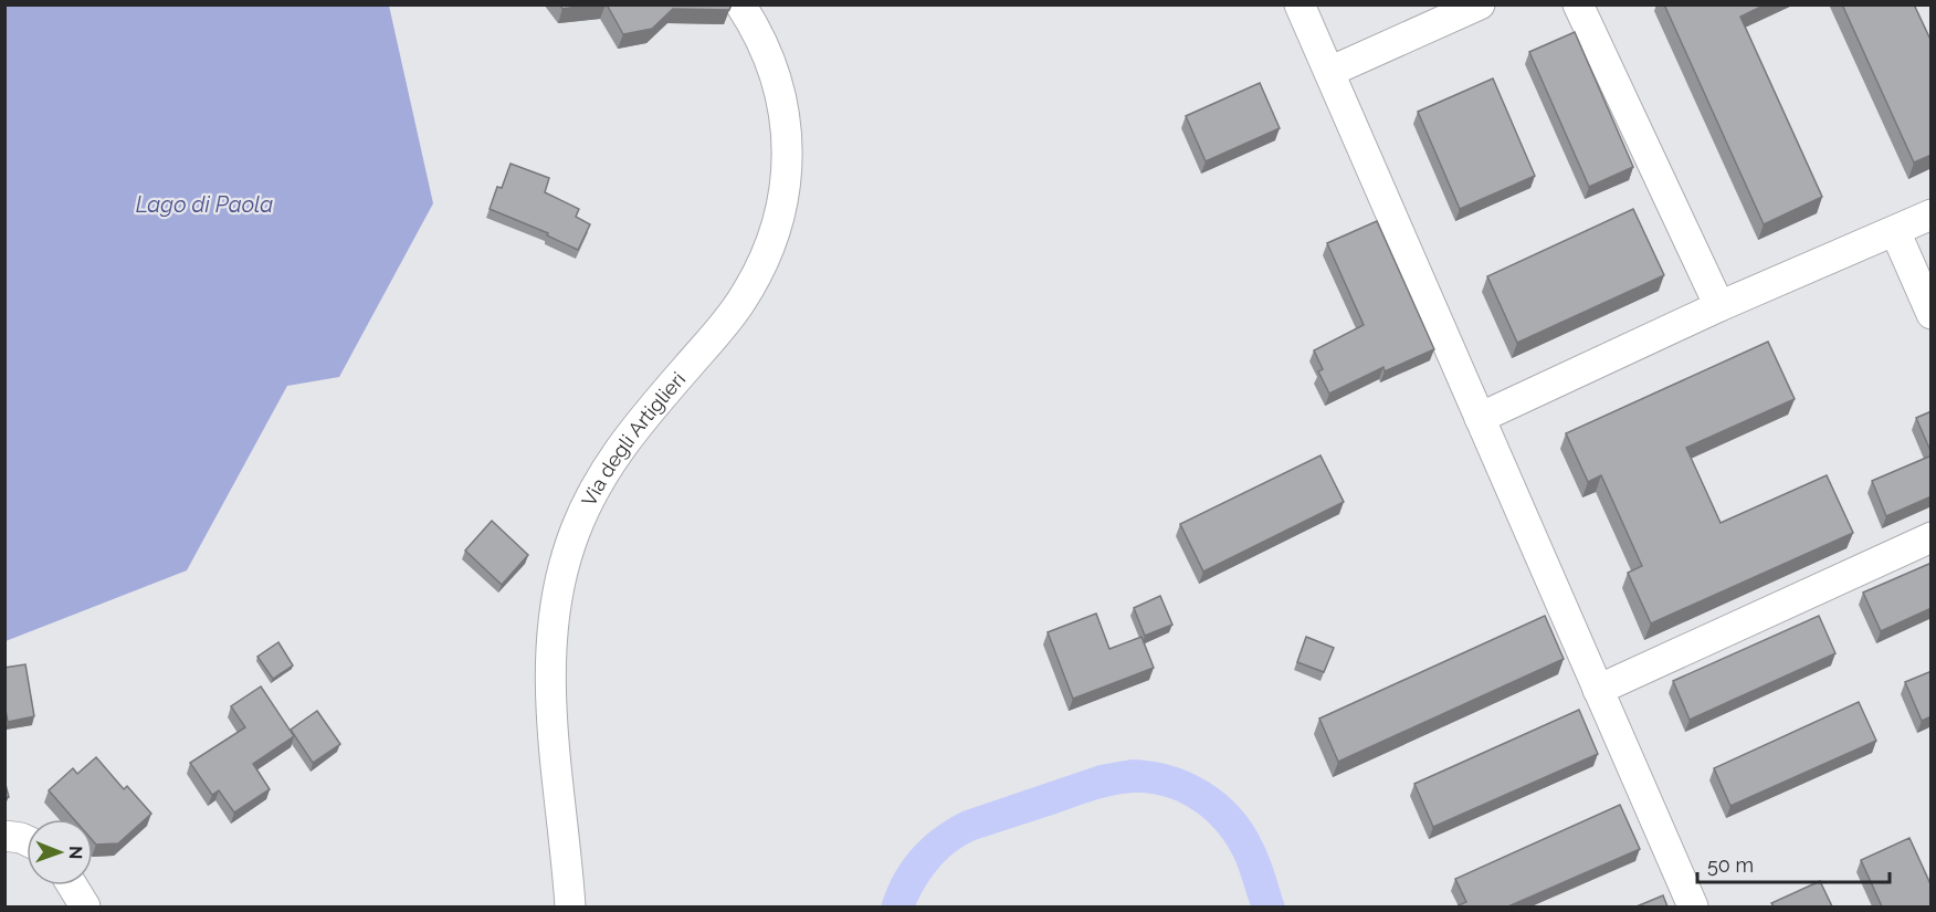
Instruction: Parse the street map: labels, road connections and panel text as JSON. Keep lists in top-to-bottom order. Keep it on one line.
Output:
{"streets":{"street":["Via degli Artiglieri"]},"water":["Lago di Paola"],"scale_bar":"50 m","north":"right"}
